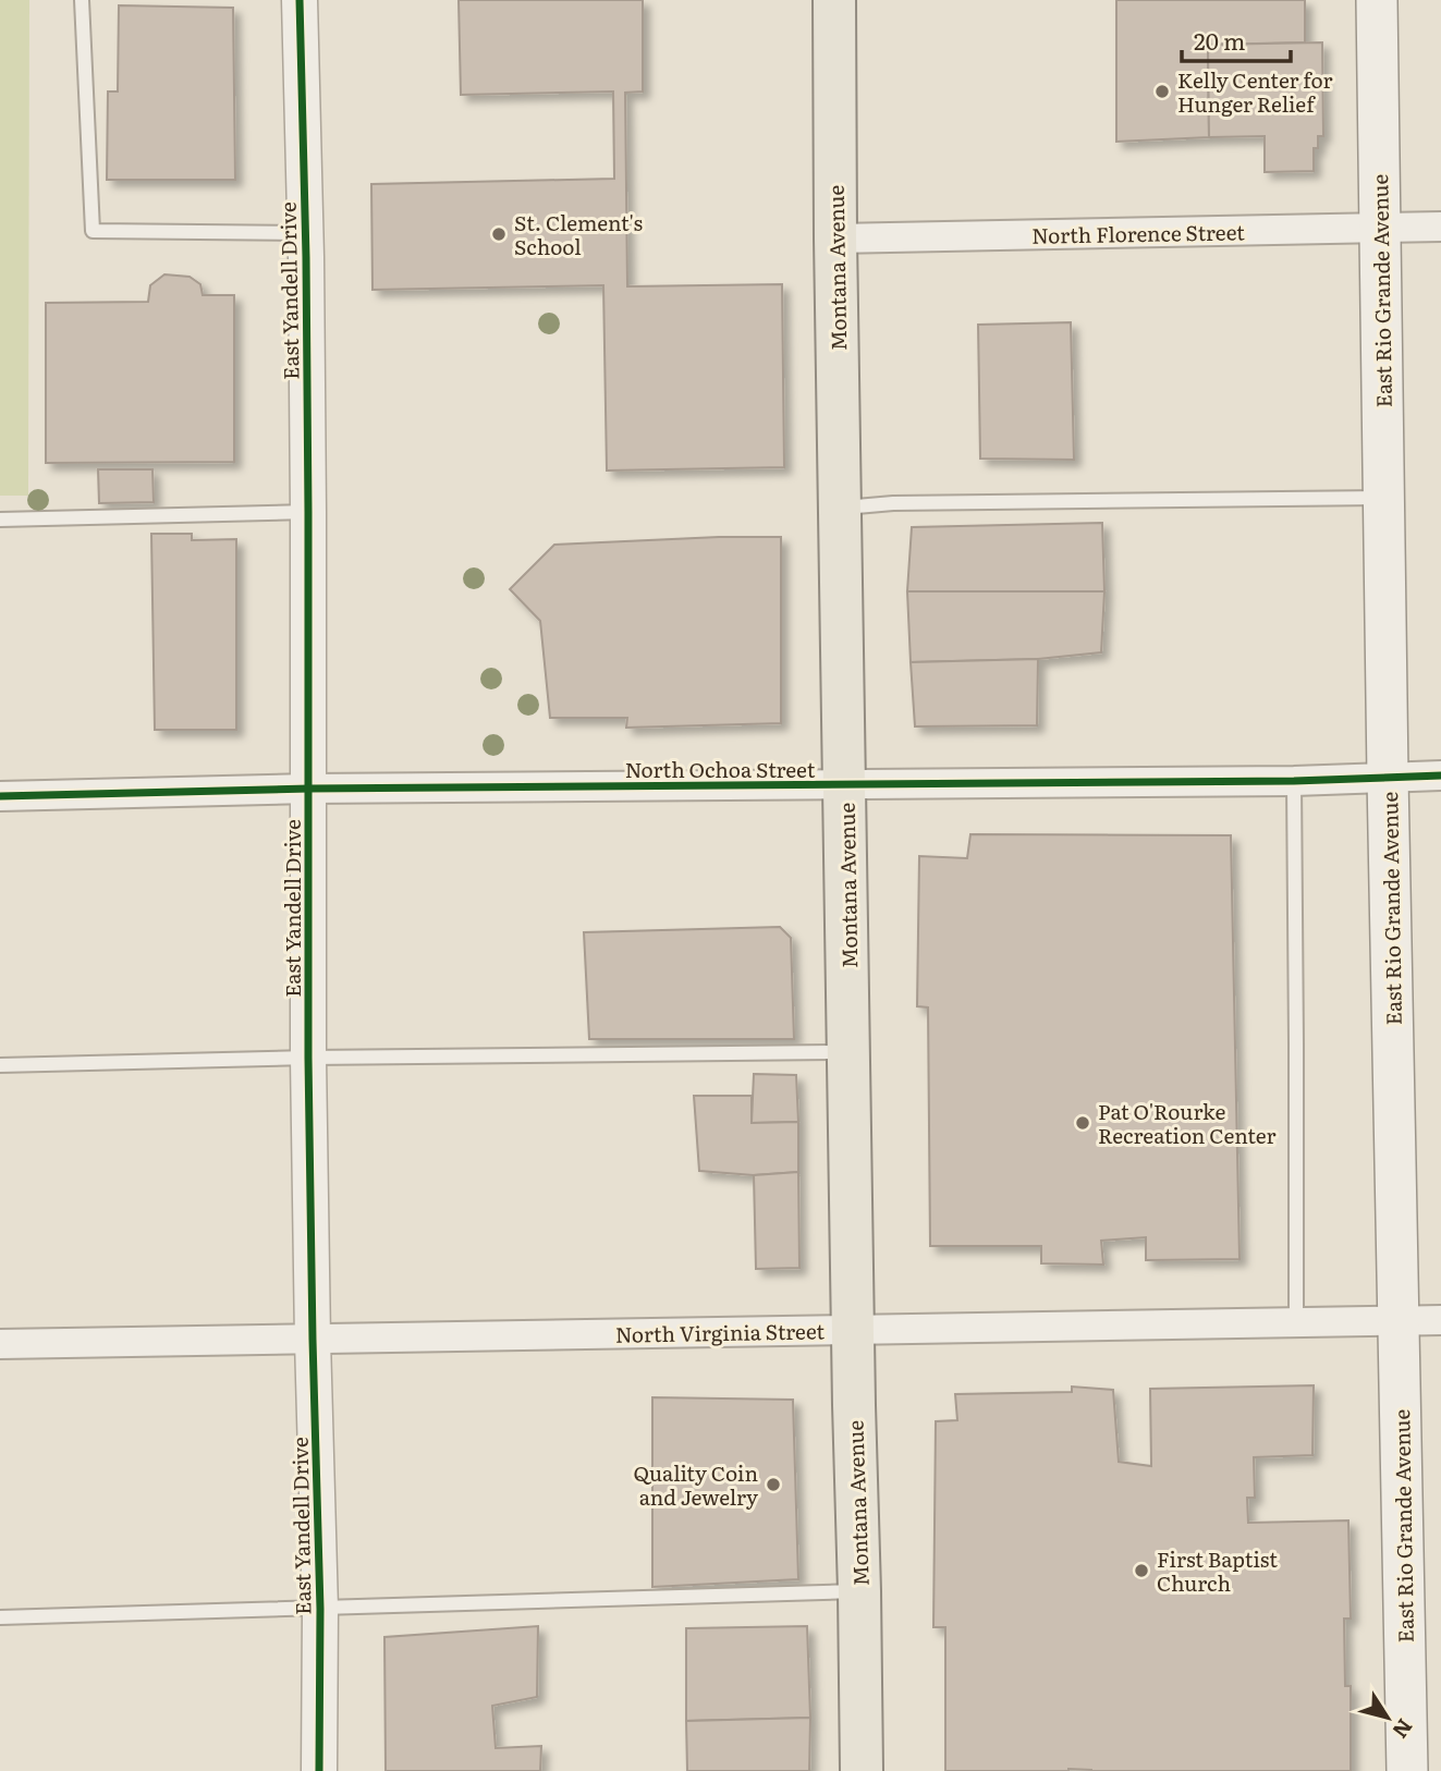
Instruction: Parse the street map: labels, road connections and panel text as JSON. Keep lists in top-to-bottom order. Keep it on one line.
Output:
{"streets":{"main road":["Montana Avenue","East Rio Grande Avenue"],"street":["North Florence Street","East Yandell Drive","North Ochoa Street","North Virginia Street"]},"crossings":[["North Florence Street","Montana Avenue"],["North Florence Street","East Rio Grande Avenue"],["Montana Avenue","North Ochoa Street"],["Montana Avenue","North Virginia Street"],["East Yandell Drive","North Ochoa Street"],["East Yandell Drive","North Virginia Street"],["East Rio Grande Avenue","North Ochoa Street"],["East Rio Grande Avenue","North Virginia Street"]],"places":["Kelly Center for Hunger Relief","St. Clement's School","Pat O'Rourke Recreation Center","Quality Coin and Jewelry","First Baptist Church"],"scale_bar":"20 m","north":"bottom right"}
